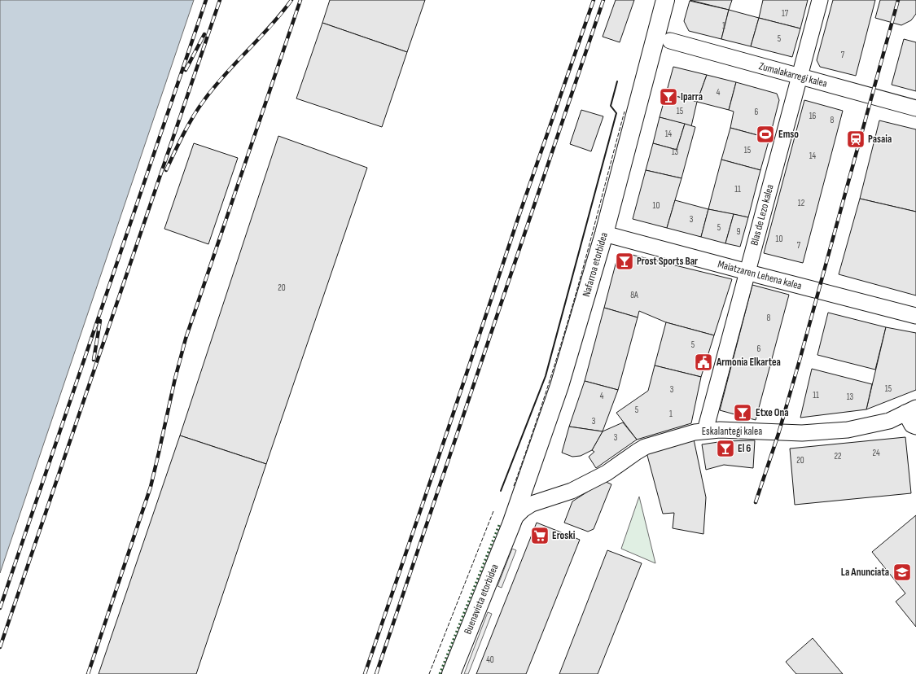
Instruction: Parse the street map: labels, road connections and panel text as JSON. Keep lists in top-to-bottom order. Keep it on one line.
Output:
{"streets":{"main road":["Nafarroa etorbidea","Buenavista etorbidea"],"street":["Zumalakarregi kalea","Blas de Lezo kalea","Maiatzaren Lehena kalea","Eskalantegi kalea"]},"crossings":[["Zumalakarregi kalea","Blas de Lezo kalea"],["Blas de Lezo kalea","Maiatzaren Lehena kalea"],["Blas de Lezo kalea","Eskalantegi kalea"],["Nafarroa etorbidea","Maiatzaren Lehena kalea"],["Nafarroa etorbidea","Eskalantegi kalea"],["Nafarroa etorbidea","Buenavista etorbidea"],["Eskalantegi kalea","Buenavista etorbidea"]],"places":{"bar":["Iparra","Prost Sports Bar","Etxe Ona","El 6"],"sports":["Emso"],"station":["Pasaia"],"public building":["Armonia Elkartea"],"supermarket":["Eroski"],"school or university":["La Anunciata"]},"house_numbers":["17","1","5","7","4","15","6","16","8","14","15","13","14","11","12","10","3","5","9","10","7","20","8A","8","5","6","15","3","11","4","13","5","1","3","3","24","22","20","40"]}
